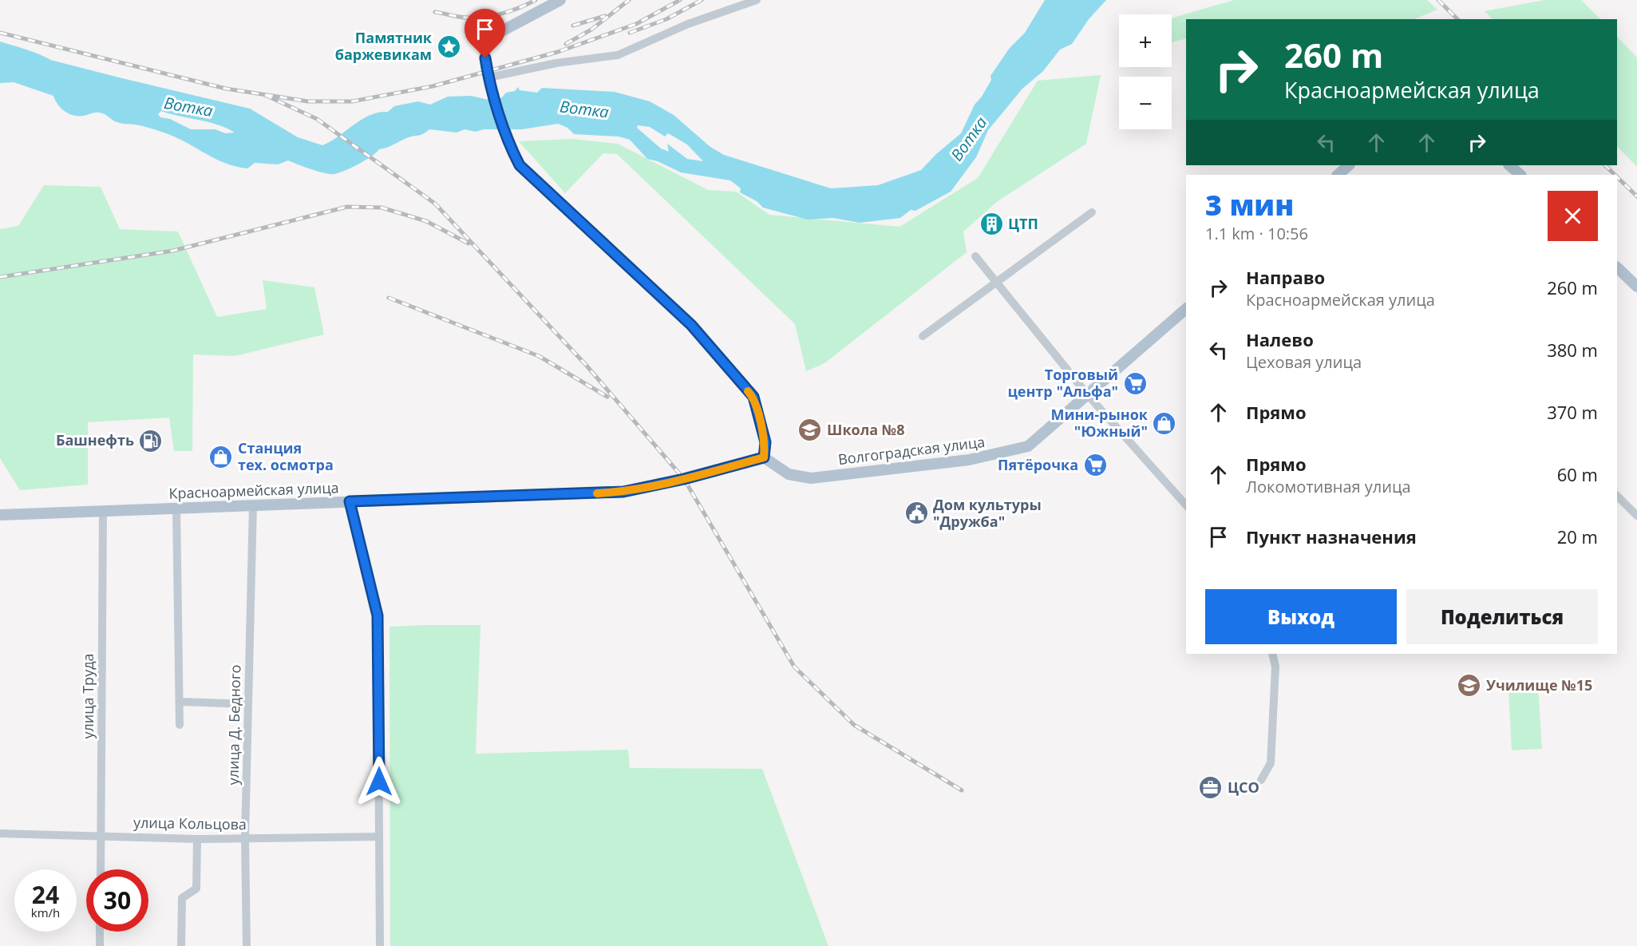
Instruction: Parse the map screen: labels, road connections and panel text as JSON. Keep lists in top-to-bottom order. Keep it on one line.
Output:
{"streets":{"main road":["Волгоградская улица","Красноармейская улица"],"street":["улица Труда","улица Д. Бедного","улица Кольцова"]},"crossings":[["Волгоградская улица","Красноармейская улица"],["Красноармейская улица","улица Труда"],["Красноармейская улица","улица Д. Бедного"],["улица Труда","улица Кольцова"],["улица Д. Бедного","улица Кольцова"]],"water":["Вотка"],"places":{"place":["Памятник баржевикам"],"building":["ЦТП"],"supermarket":["Торговый центр \"Альфа\"","Пятёрочка"],"shop":["Мини-рынок \"Южный\"","Станция тех. осмотра"],"school or university":["Школа №8","Училище №15"],"fuel station":["Башнефть"],"public building":["Дом культуры \"Дружба\""],"office":["ЦСО"]},"page":{"map_buttons":["+","−"],"turn":["260 m","Красноармейская улица"],"heading":["3 мин","1.1 km · 10:56"],"list":[{"name":"Направо","note":"Красноармейская улица","value":"260 m"},{"name":"Налево","note":"Цеховая улица","value":"380 m"},{"name":"Прямо","value":"370 m"},{"name":"Прямо","note":"Локомотивная улица","value":"60 m"},{"name":"Пункт назначения","value":"20 m"}],"buttons":["Выход","Поделиться"],"speed":"24 km/h","limit":"30"}}
